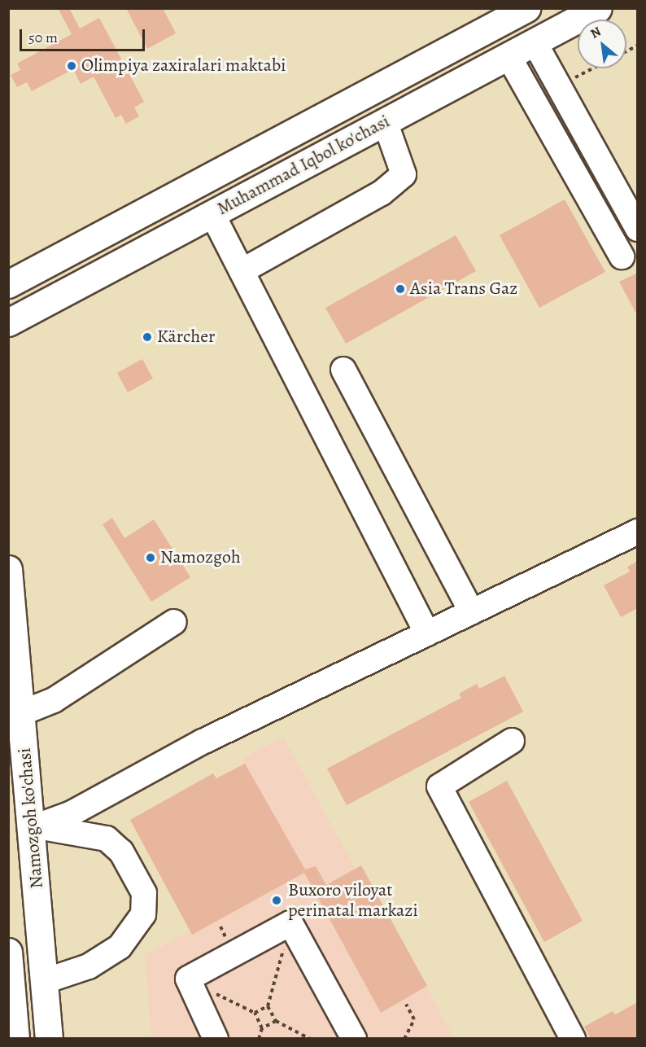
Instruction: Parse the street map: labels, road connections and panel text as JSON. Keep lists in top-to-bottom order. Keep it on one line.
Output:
{"streets":{"main road":["Muhammad Iqbol ko'chasi","Namozgoh ko'chasi"]},"places":["Olimpiya zaxiralari maktabi","Asia Trans Gaz","Kärcher","Namozgoh","Buxoro viloyat perinatal markazi"],"scale_bar":"50 m","north":"top left"}
